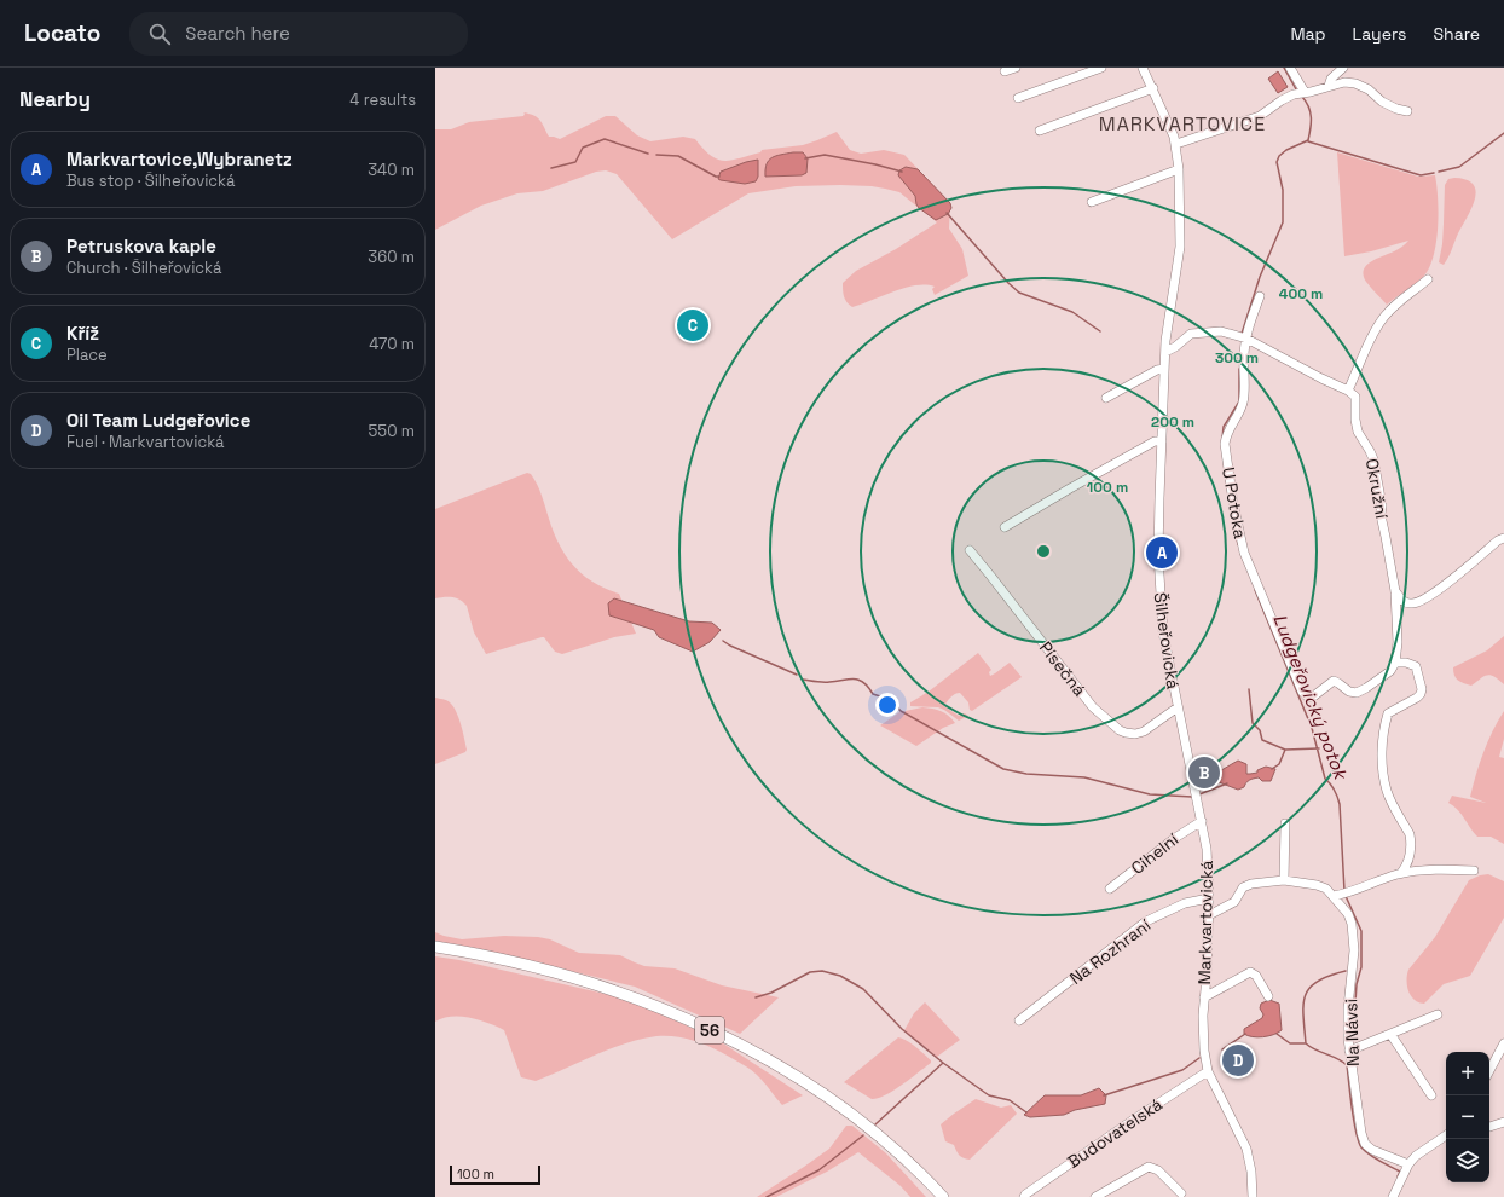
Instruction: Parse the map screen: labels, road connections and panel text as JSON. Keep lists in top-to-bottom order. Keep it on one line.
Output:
{"streets":{"main road":["56"],"street":["Okružní","U Potoka","Šilheřovická","Písečná","Cihelní","Markvartovická","Na Rozhraní","Na Návsi","Budovatelská"]},"crossings":[["Okružní","U Potoka"],["Šilheřovická","Písečná"],["Šilheřovická","Cihelní"],["Šilheřovická","Markvartovická"],["Markvartovická","Na Rozhraní"],["Markvartovická","Na Návsi"],["Markvartovická","Budovatelská"]],"districts":["MARKVARTOVICE"],"water":["Ludgeřovický potok"],"scale_bar":"100 m","page":{"header":"Locato","search":"Search here","nav":["Map","Layers","Share"],"heading":["Nearby","4 results"],"list":[{"mark":"A","name":"Markvartovice,Wybranetz","note":"Bus stop · Šilheřovická","value":"340 m"},{"mark":"B","name":"Petruskova kaple","note":"Church · Šilheřovická","value":"360 m"},{"mark":"C","name":"Kříž","note":"Place","value":"470 m"},{"mark":"D","name":"Oil Team Ludgeřovice","note":"Fuel · Markvartovická","value":"550 m"}],"pins":["C","A","B","D"],"map_buttons":["+","−"],"scale":"100 m"},"rings":["400 m","300 m","200 m","100 m"]}
